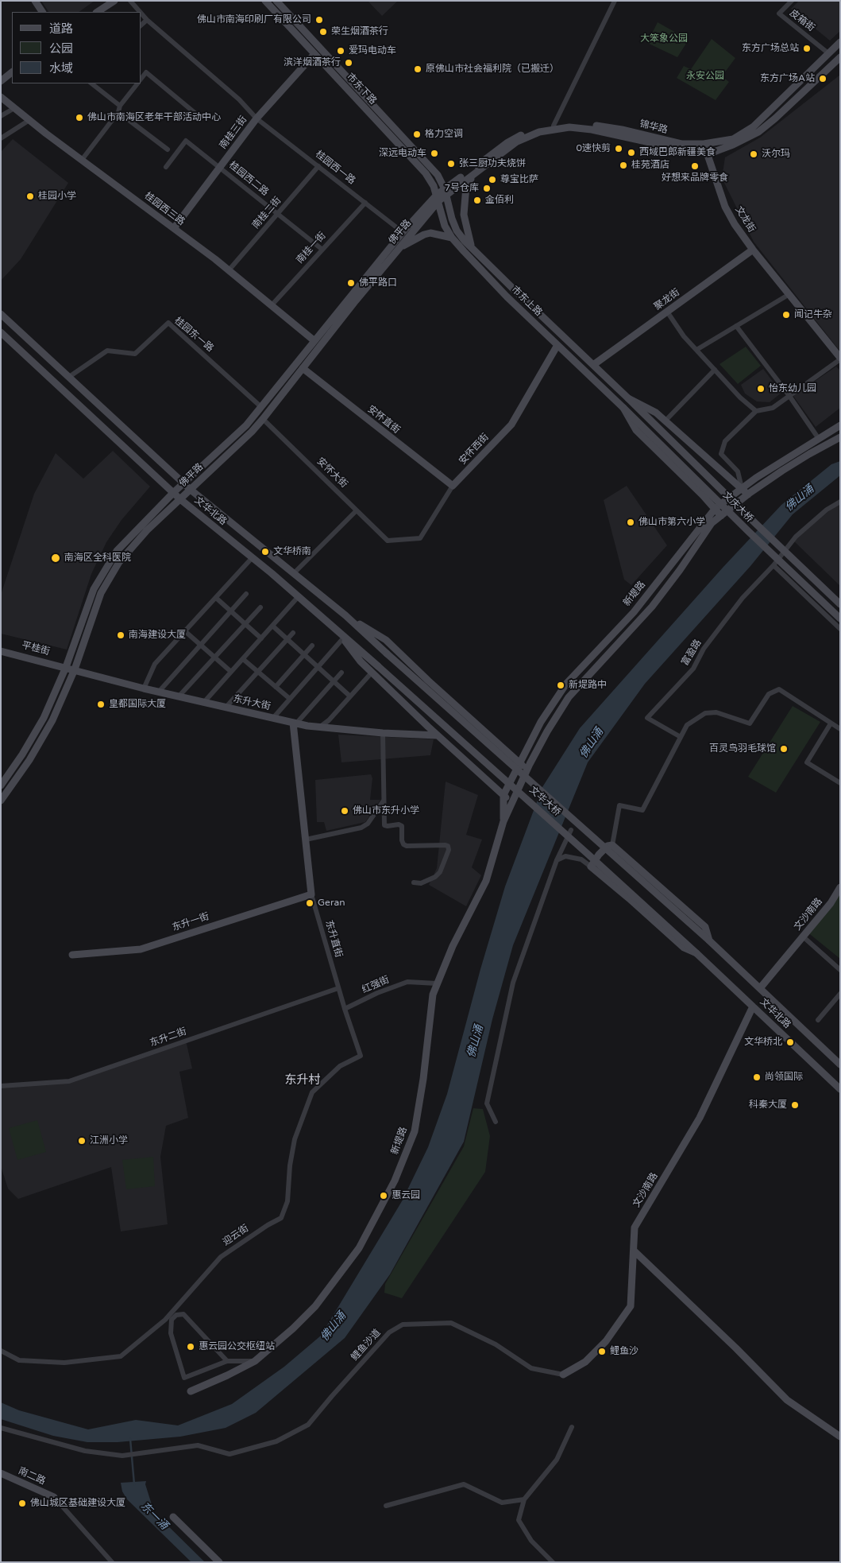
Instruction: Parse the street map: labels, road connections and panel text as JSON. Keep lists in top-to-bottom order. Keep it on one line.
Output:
{"streets":{"main road":["市东下路","锦华路","南桂三街","桂园西三路","文龙街","佛平路","聚龙街","市东上路","安怀直街","安怀西街","文庆大桥","文华北路","新堤路","平桂街","东升大街","文华大桥","文沙南路","东升一街","南二路"],"street":["皮箱街","桂园西一路","桂园西二路","南桂二街","南桂一街","桂园东一路","安怀大街","富盈路","东升直街","红强街","东升二街","迎云街","鲤鱼沙道"]},"crossings":[["皮箱街","锦华路"],["市东下路","锦华路"],["市东下路","南桂三街"],["市东下路","佛平路"],["市东下路","市东上路"],["锦华路","文龙街"],["锦华路","佛平路"],["锦华路","市东上路"],["南桂三街","桂园西一路"],["南桂三街","桂园西二路"],["南桂三街","桂园西三路"],["桂园西一路","南桂二街"],["桂园西一路","佛平路"],["桂园西一路","南桂一街"],["桂园西二路","南桂二街"],["桂园西二路","南桂一街"],["桂园西三路","南桂二街"],["桂园西三路","佛平路"],["桂园西三路","南桂一街"],["文龙街","聚龙街"],["佛平路","市东上路"],["佛平路","桂园东一路"],["佛平路","安怀直街"],["佛平路","安怀大街"],["佛平路","文华北路"],["佛平路","平桂街"],["佛平路","东升大街"],["聚龙街","市东上路"],["市东上路","安怀西街"],["市东上路","文庆大桥"],["安怀直街","安怀西街"],["安怀西街","安怀大街"],["文华北路","文华大桥"],["文华北路","文沙南路"],["新堤路","红强街"],["平桂街","东升大街"],["文沙南路","鲤鱼沙道"],["东升一街","东升直街"],["东升直街","东升二街"],["红强街","迎云街"]],"districts":["东升村"],"water":["佛山涌","东一涌"],"parks":["大笨象公园","永安公园"],"places":["佛山市南海印刷厂有限公司","荣生烟酒茶行","东方广场总站","爱玛电动车","滨洋烟酒茶行","原佛山市社会福利院（已搬迁）","东方广场A站","佛山市南海区老年干部活动中心","格力空调","0速快剪","西域巴郎新疆美食","深远电动车","沃尔玛","张三厨功夫烧饼","桂苑酒店","好想来品牌零食","尊宝比萨","7号仓库","桂园小学","金佰利","佛平路口","闻记牛杂","怡东幼儿园","佛山市第六小学","文华桥南","南海区全科医院","南海建设大厦","新堤路中","皇都国际大厦","百灵鸟羽毛球馆","佛山市东升小学","Geran","文华桥北","尚领国际","科秦大厦","江洲小学","惠云园","惠云园公交枢纽站","鲤鱼沙","佛山城区基础建设大厦"],"legend":["道路","公园","水域"]}
